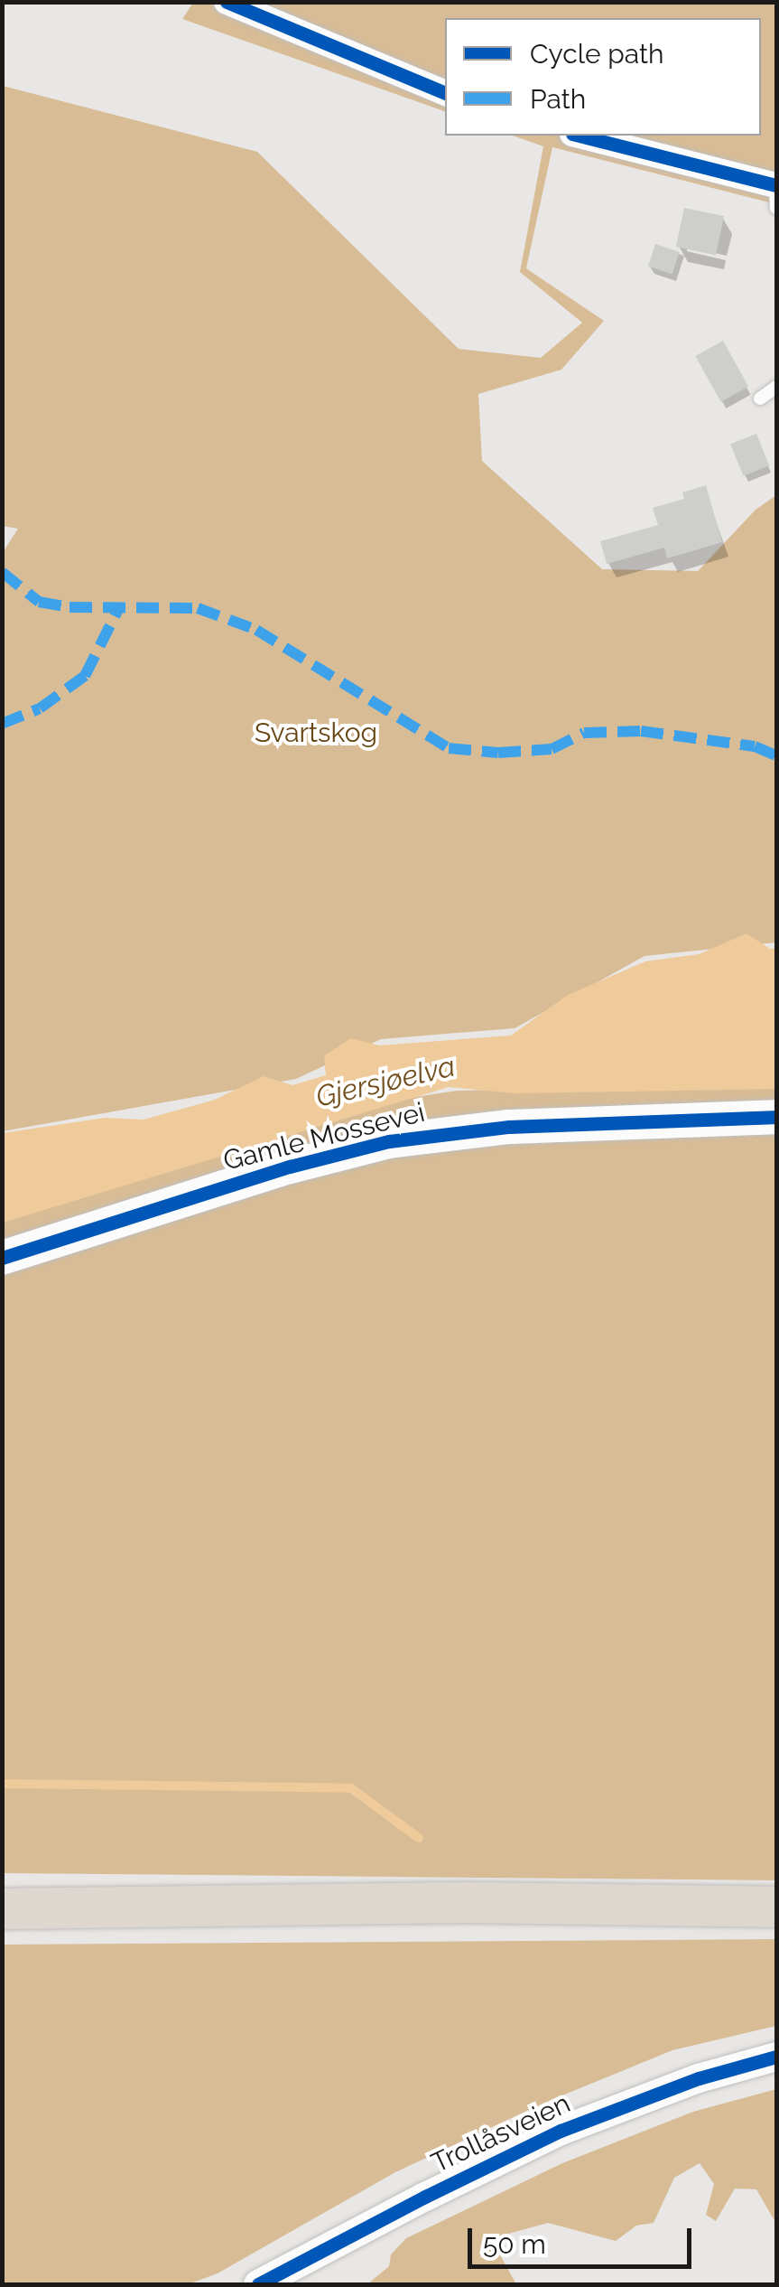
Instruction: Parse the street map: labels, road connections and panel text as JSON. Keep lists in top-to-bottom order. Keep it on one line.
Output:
{"streets":{"main road":["Gamle Mossevei"],"street":["Trollåsveien"]},"water":["Gjersjøelva"],"parks":["Svartskog"],"legend":["Cycle path","Path"],"scale_bar":"50 m"}
